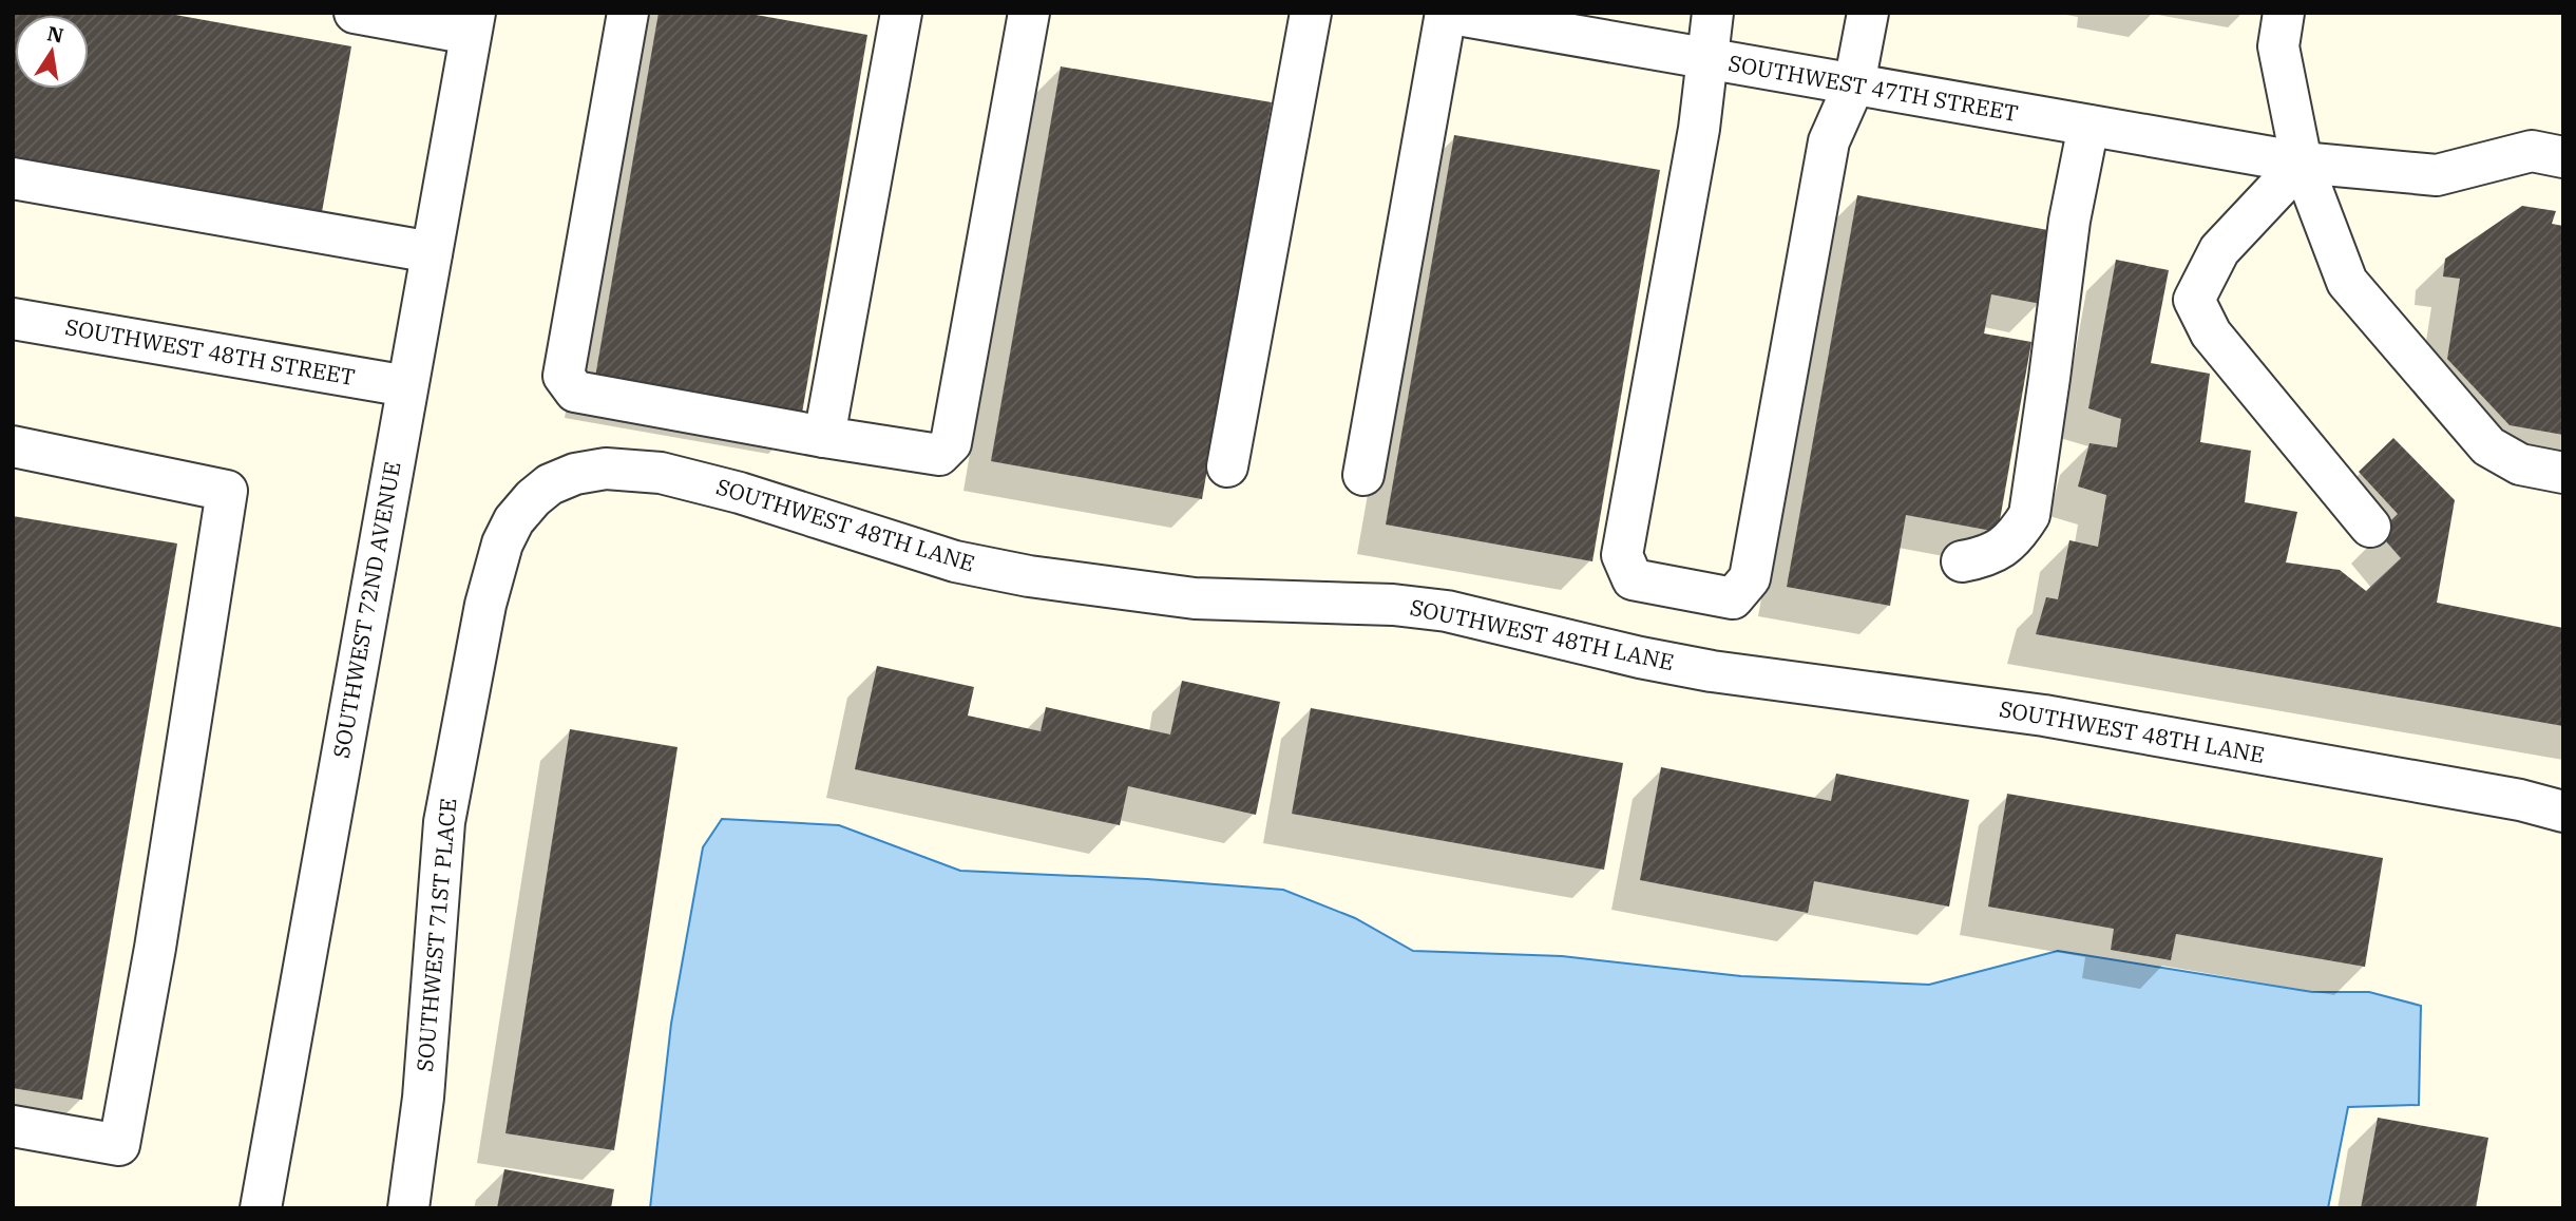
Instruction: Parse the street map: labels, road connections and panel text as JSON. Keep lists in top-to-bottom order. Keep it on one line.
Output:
{"streets":{"street":["SOUTHWEST 47TH STREET","SOUTHWEST 48TH STREET","SOUTHWEST 48TH LANE","SOUTHWEST 72ND AVENUE","SOUTHWEST 71ST PLACE"]},"crossings":[["SOUTHWEST 48TH STREET","SOUTHWEST 72ND AVENUE"],["SOUTHWEST 48TH LANE","SOUTHWEST 71ST PLACE"]],"north":"top"}
